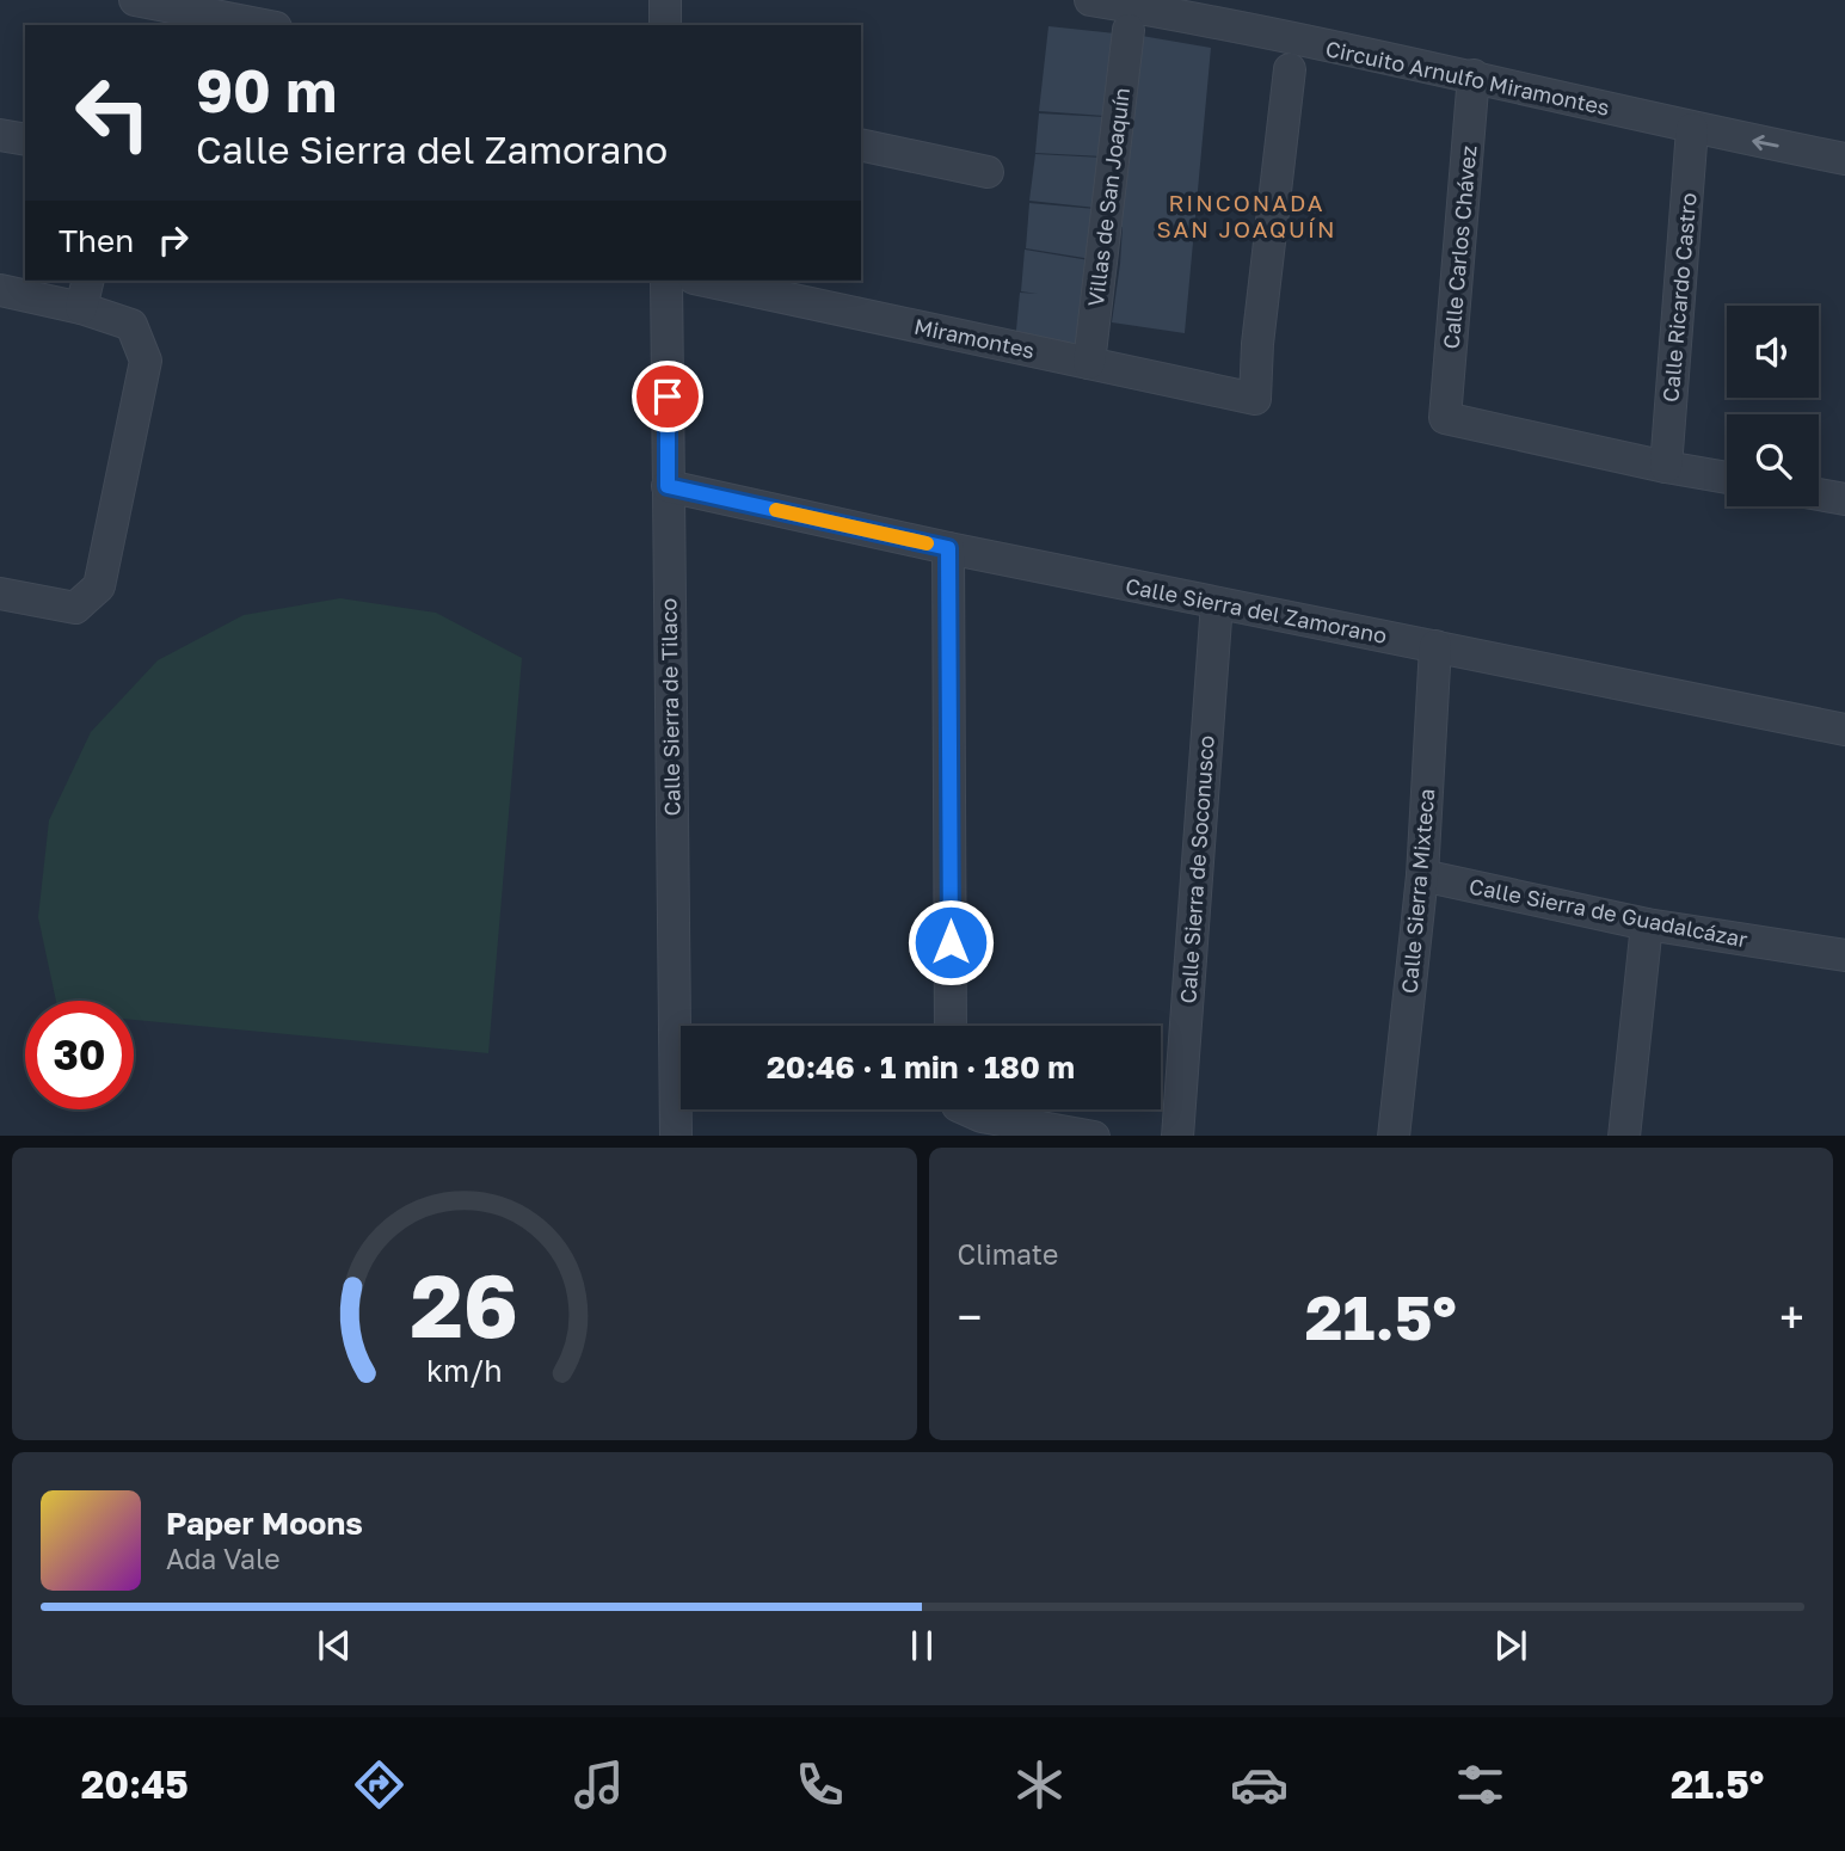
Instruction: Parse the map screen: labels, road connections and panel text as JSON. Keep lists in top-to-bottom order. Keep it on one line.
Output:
{"streets":{"street":["Circuito Arnulfo Miramontes","Villas de San Joaquín","Calle Carlos Chávez","Calle Ricardo Castro","Miramontes","Calle Sierra del Zamorano","Calle Sierra de Tilaco","Calle Sierra de Soconusco","Calle Sierra Mixteca","Calle Sierra de Guadalcázar"]},"crossings":[["Circuito Arnulfo Miramontes","Calle Carlos Chávez"],["Circuito Arnulfo Miramontes","Calle Ricardo Castro"],["Villas de San Joaquín","Miramontes"],["Calle Carlos Chávez","Calle Ricardo Castro"],["Calle Sierra del Zamorano","Calle Sierra de Tilaco"],["Calle Sierra del Zamorano","Calle Sierra de Soconusco"],["Calle Sierra del Zamorano","Calle Sierra Mixteca"],["Calle Sierra Mixteca","Calle Sierra de Guadalcázar"]],"districts":["RINCONADA SAN JOAQUÍN"],"page":{"turn":["90 m","Calle Sierra del Zamorano"],"then":"Then","limit":"30","trip":"20:46 · 1 min · 180 m","tile":"Climate","heat":["−","21.5°","+"],"song":["Paper Moons","Ada Vale"],"tabs":["20:45","21.5°"],"gauge":["26","km/h"]}}
